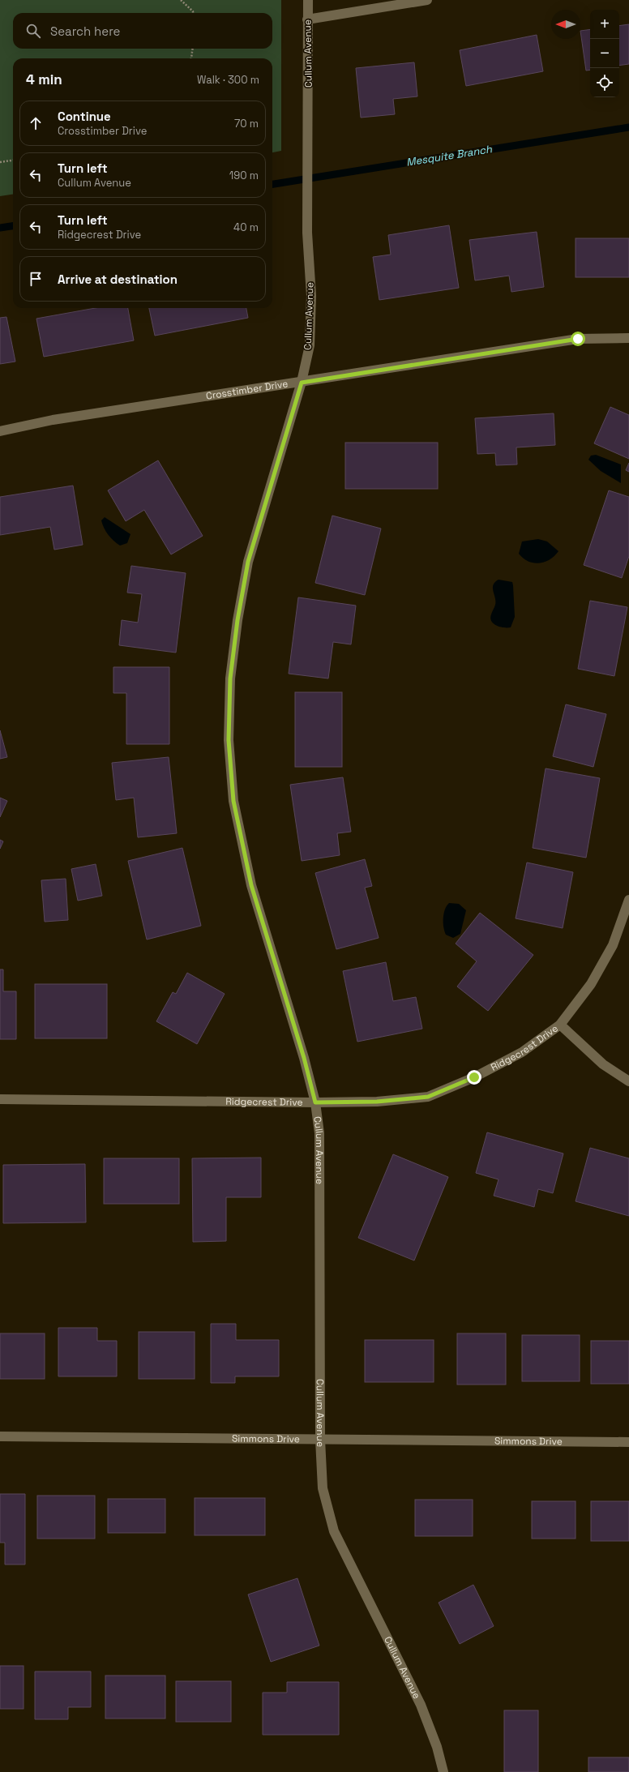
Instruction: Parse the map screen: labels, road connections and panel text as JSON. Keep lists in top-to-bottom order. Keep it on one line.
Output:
{"streets":{"street":["Cullum Avenue","Crosstimber Drive","Ridgecrest Drive","Simmons Drive"]},"crossings":[["Cullum Avenue","Crosstimber Drive"],["Cullum Avenue","Ridgecrest Drive"],["Cullum Avenue","Simmons Drive"]],"water":["Mesquite Branch"],"north":"left","page":{"map_buttons":["+","−"],"search":"Search here","heading":["4 min","Walk · 300 m"],"list":[["Continue","Crosstimber Drive","70 m"],["Turn left","Cullum Avenue","190 m"],["Turn left","Ridgecrest Drive","40 m"],"Arrive at destination"]}}
